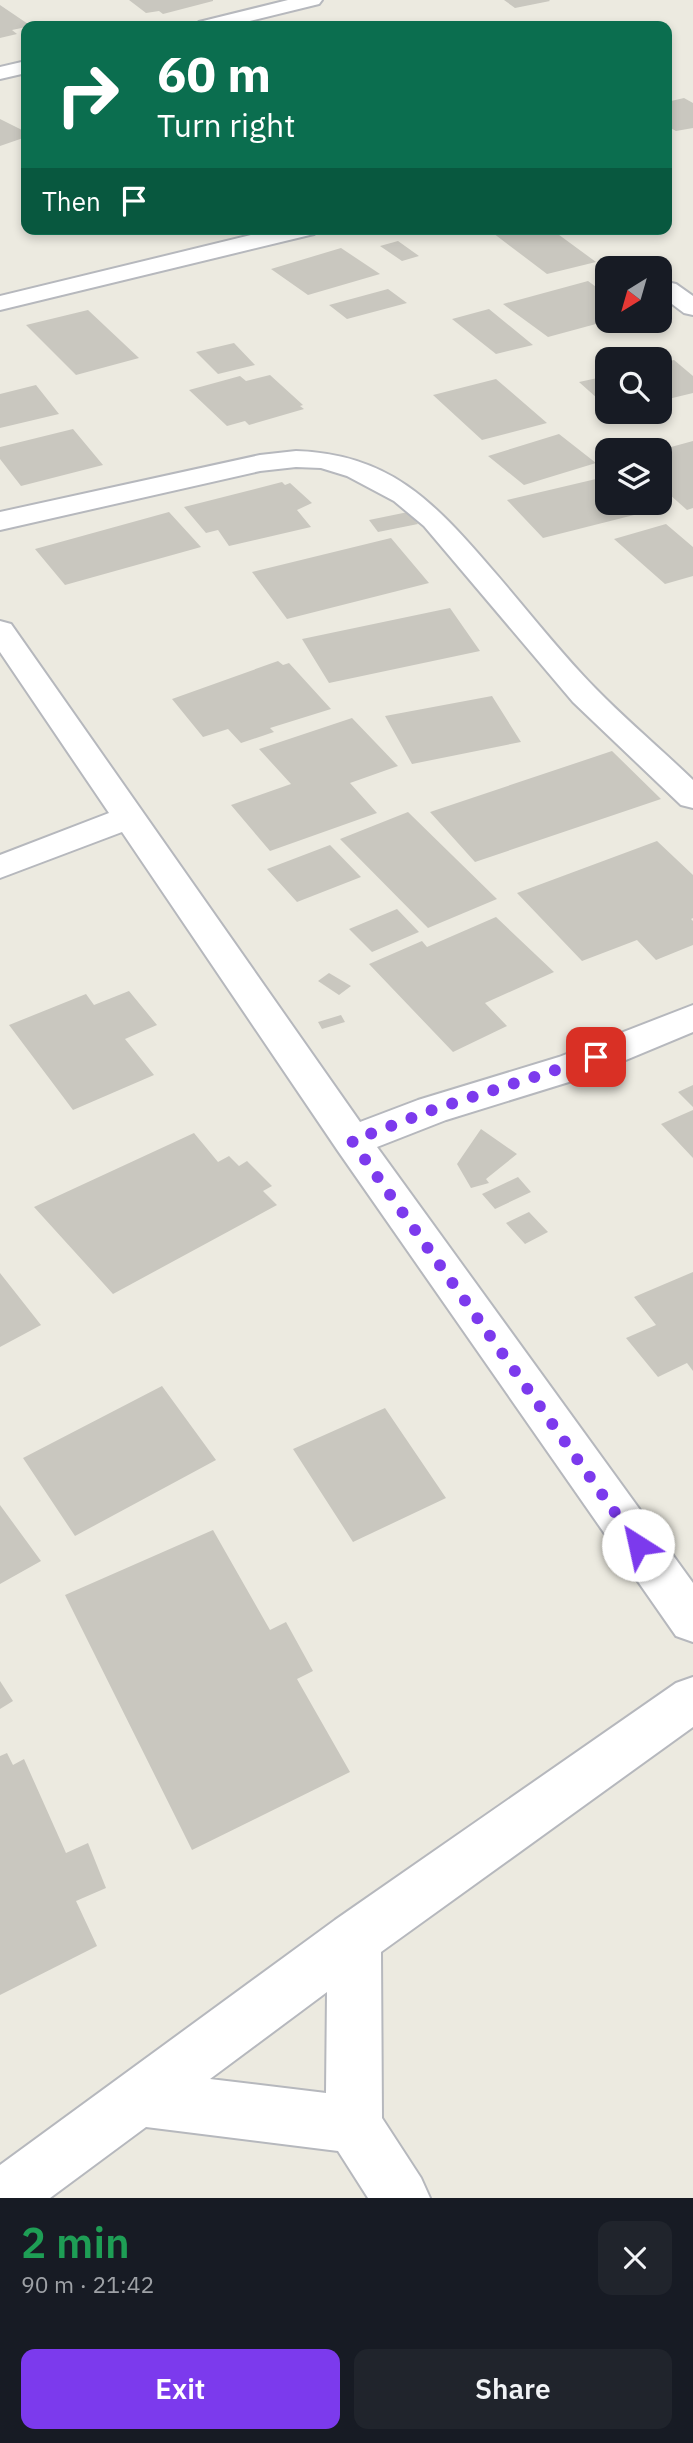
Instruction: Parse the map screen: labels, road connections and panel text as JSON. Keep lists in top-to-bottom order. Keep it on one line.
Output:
{"north":"bottom left","page":{"turn":["60 m","Turn right"],"then":"Then","heading":["2 min","90 m · 21:42"],"buttons":["Exit","Share"]}}
